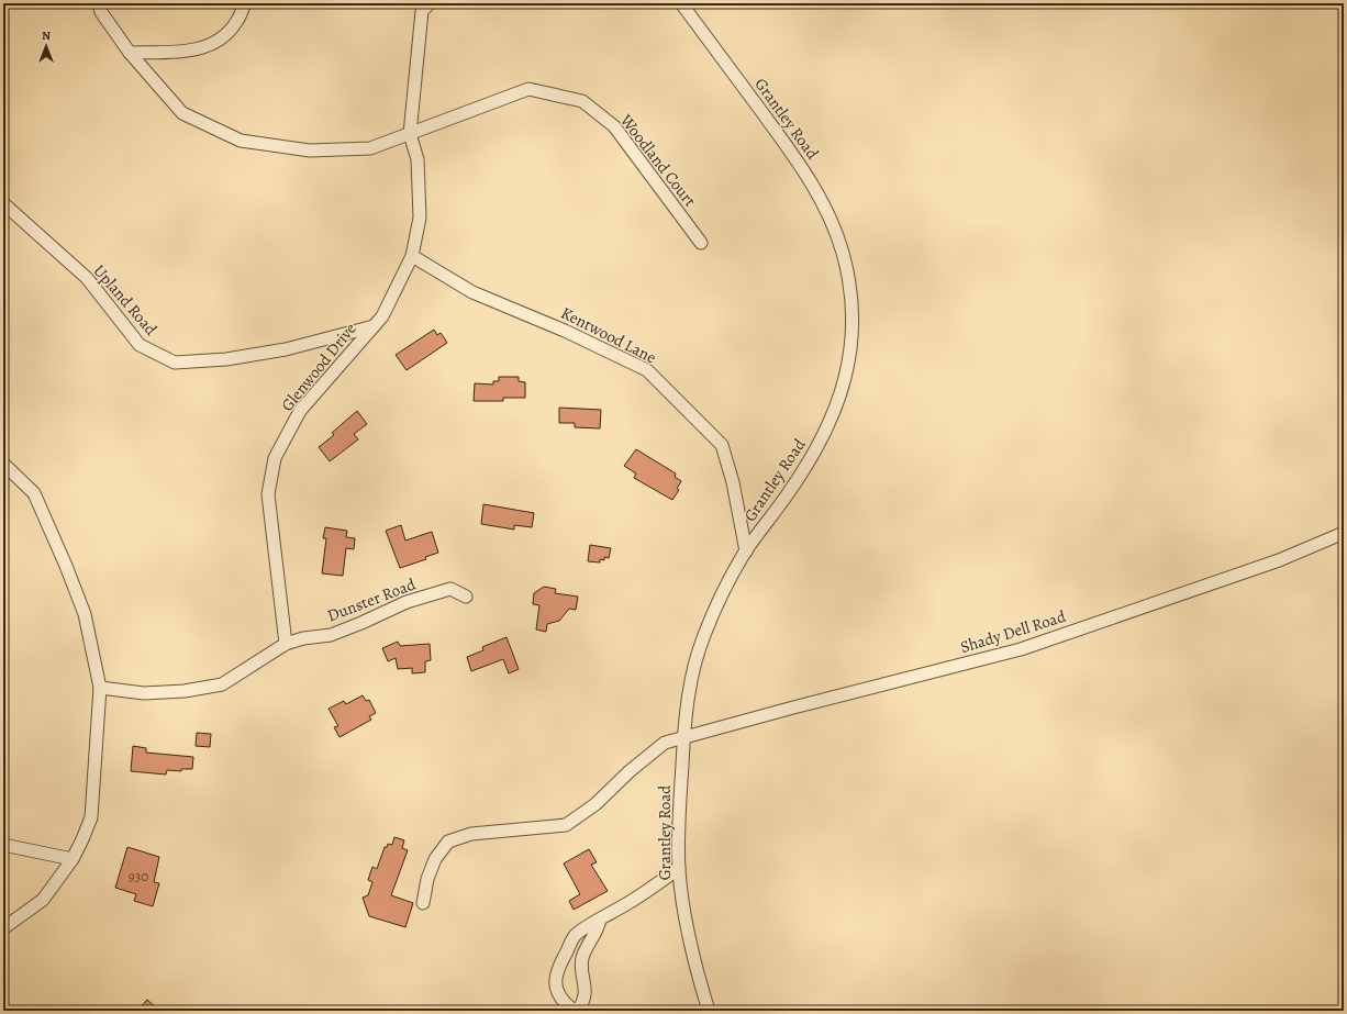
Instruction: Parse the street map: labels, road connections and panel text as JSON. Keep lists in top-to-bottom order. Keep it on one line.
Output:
{"streets":{"street":["Grantley Road","Woodland Court","Upland Road","Kentwood Lane","Glenwood Drive","Dunster Road","Shady Dell Road"]},"crossings":[["Grantley Road","Kentwood Lane"],["Grantley Road","Shady Dell Road"],["Woodland Court","Glenwood Drive"],["Upland Road","Glenwood Drive"],["Kentwood Lane","Glenwood Drive"],["Glenwood Drive","Dunster Road"]],"house_numbers":["930"],"north":"top"}
